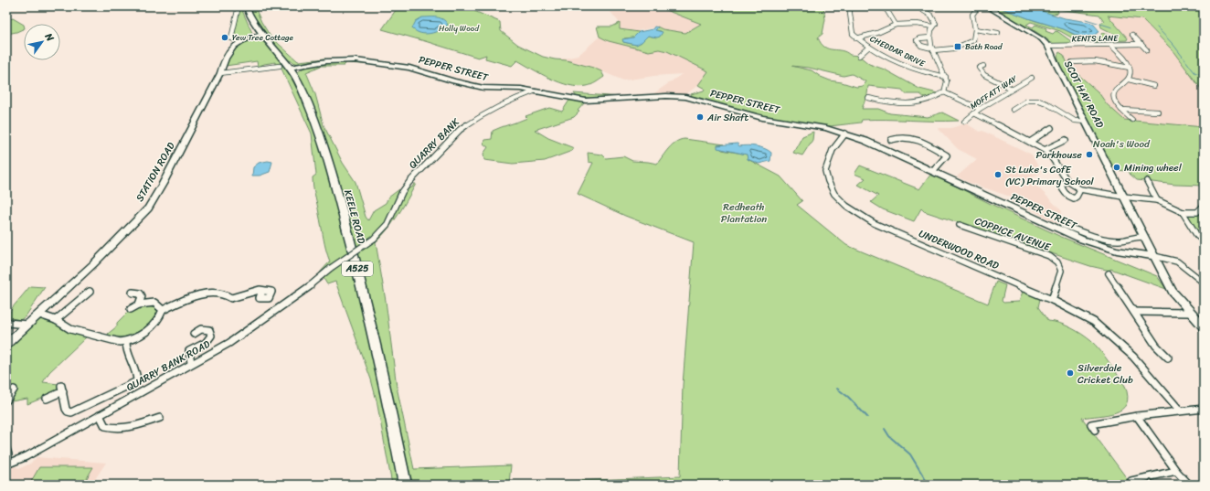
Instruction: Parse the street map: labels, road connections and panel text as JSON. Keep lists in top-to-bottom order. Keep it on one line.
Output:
{"streets":{"main road":["PEPPER STREET","SCOT HAY ROAD","STATION ROAD","KEELE ROAD","A525"],"street":["KENTS LANE","CHEDDAR DRIVE","MOFFATT WAY","QUARRY BANK","COPPICE AVENUE","UNDERWOOD ROAD","QUARRY BANK ROAD"]},"crossings":[["KENTS LANE","SCOT HAY ROAD"],["PEPPER STREET","SCOT HAY ROAD"],["PEPPER STREET","QUARRY BANK"],["PEPPER STREET","KEELE ROAD"],["PEPPER STREET","UNDERWOOD ROAD"],["QUARRY BANK","QUARRY BANK ROAD"],["STATION ROAD","KEELE ROAD"],["STATION ROAD","A525"],["KEELE ROAD","A525"],["COPPICE AVENUE","UNDERWOOD ROAD"]],"parks":["Holly Wood","Noah's Wood","Redheath Plantation"],"places":{"other":["Yew Tree Cottage","Air Shaft","Parkhouse","Mining wheel","St Luke's CofE (VC) Primary School","Silverdale Cricket Club"],"transit":["Bath Road"]},"north":"top right"}
